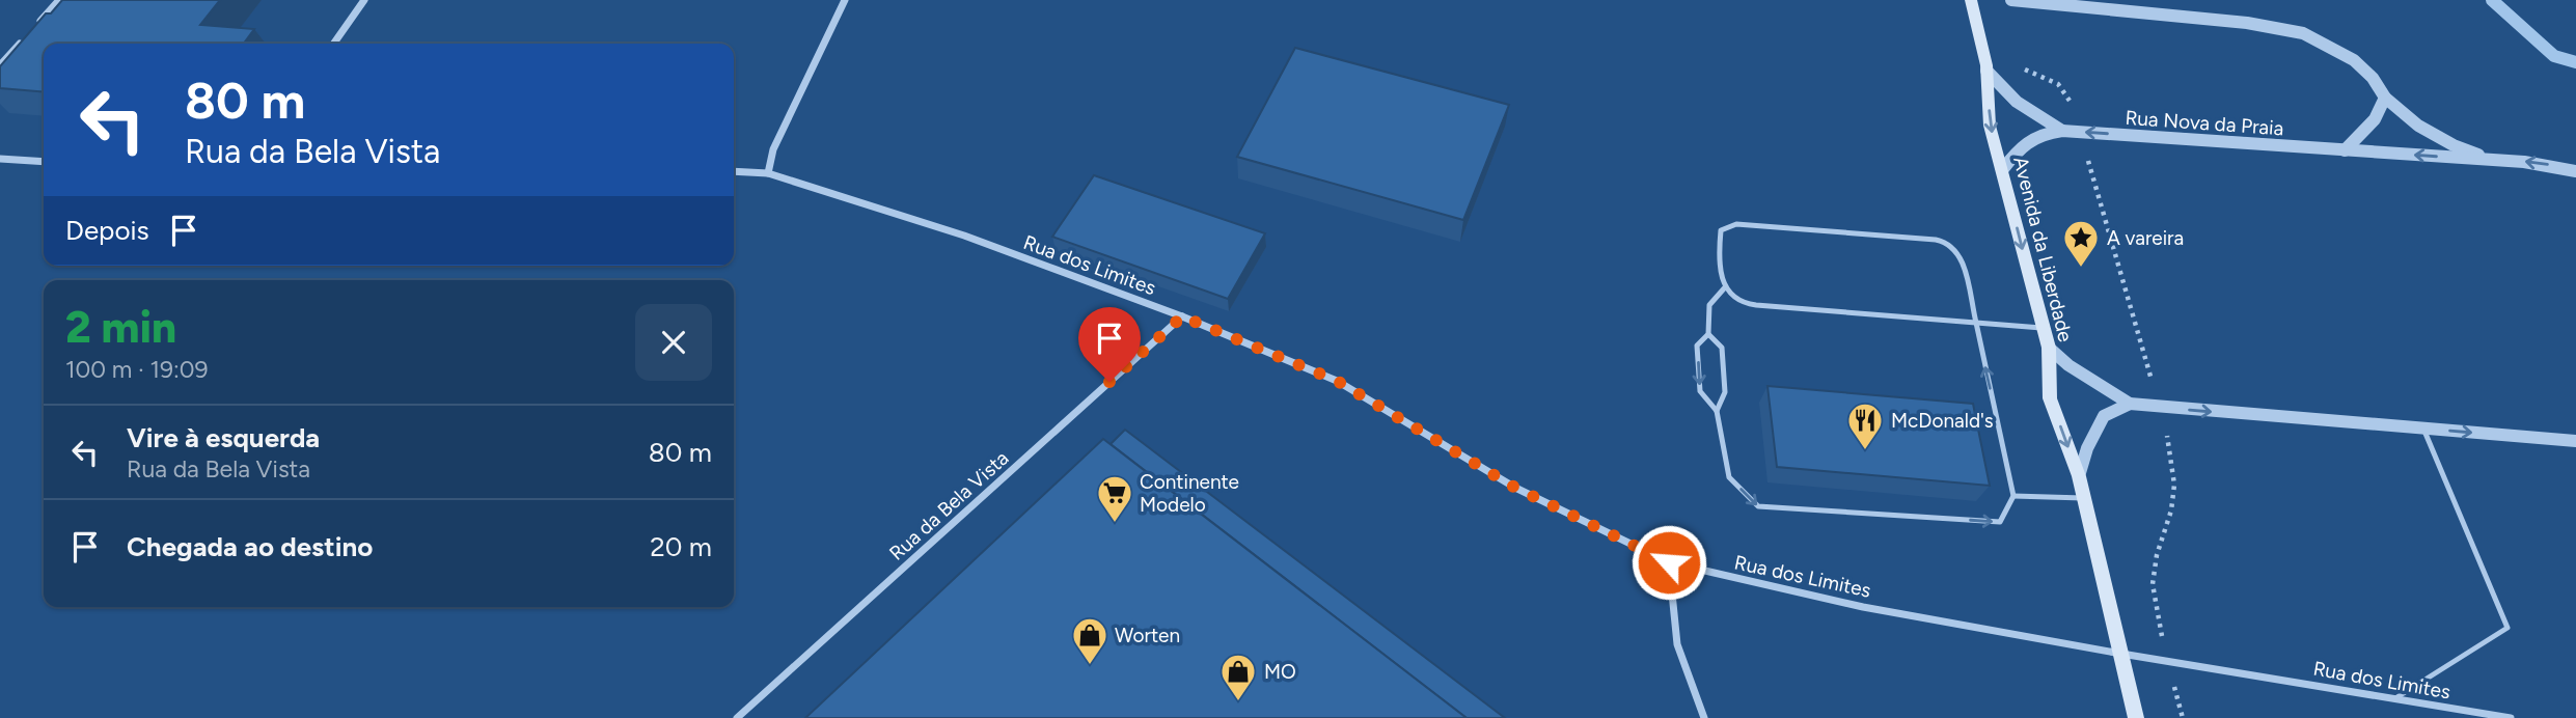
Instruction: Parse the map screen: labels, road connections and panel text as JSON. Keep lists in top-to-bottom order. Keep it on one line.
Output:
{"streets":{"main road":["Avenida da Liberdade"],"street":["Rua Nova da Praia","Rua dos Limites","Rua da Bela Vista"]},"crossings":[["Rua Nova da Praia","Avenida da Liberdade"],["Avenida da Liberdade","Rua dos Limites"],["Rua dos Limites","Rua da Bela Vista"]],"one_way":["Rua Nova da Praia","Avenida da Liberdade"],"places":{"place":["A vareira"],"restaurant":["McDonald's"],"supermarket":["Continente Modelo"],"shop":["Worten","MO"]},"page":{"turn":["80 m","Rua da Bela Vista"],"then":"Depois","heading":["2 min","100 m · 19:09"],"list":[{"name":"Vire à esquerda","note":"Rua da Bela Vista","value":"80 m"},{"name":"Chegada ao destino","value":"20 m"}]}}
